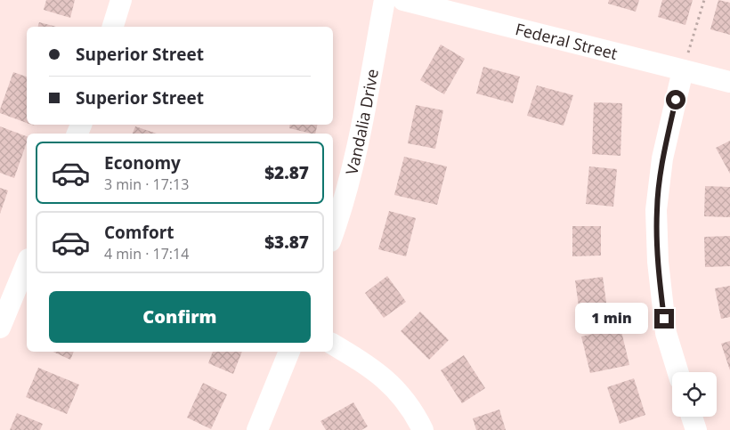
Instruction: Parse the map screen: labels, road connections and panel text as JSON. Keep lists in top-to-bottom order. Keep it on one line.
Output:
{"streets":{"street":["Federal Street","Vandalia Drive"]},"page":{"banner":["Superior Street","Superior Street"],"list":[{"name":"Economy","note":"3 min · 17:13","value":"$2.87"},{"name":"Comfort","note":"4 min · 17:14","value":"$3.87"}],"buttons":"Confirm","bubble":"1 min"}}
